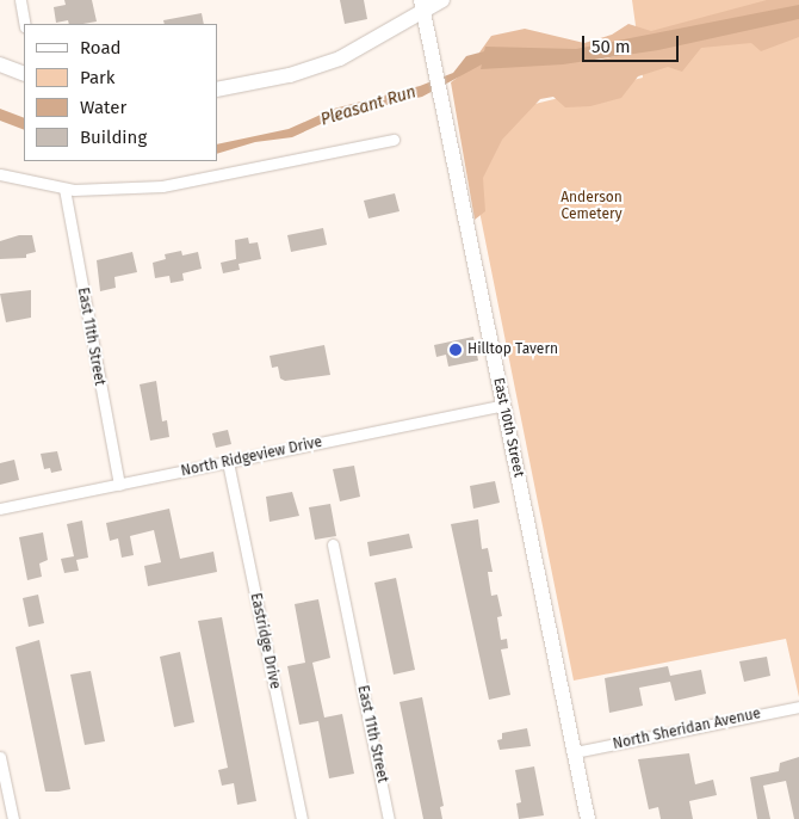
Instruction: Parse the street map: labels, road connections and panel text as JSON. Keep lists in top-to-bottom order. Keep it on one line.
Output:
{"streets":{"main road":["East 10th Street"],"street":["East 11th Street","North Ridgeview Drive","Eastridge Drive","North Sheridan Avenue"]},"crossings":[["East 11th Street","North Ridgeview Drive"],["East 10th Street","North Ridgeview Drive"],["East 10th Street","North Sheridan Avenue"],["North Ridgeview Drive","Eastridge Drive"]],"water":["Pleasant Run"],"parks":["Anderson Cemetery"],"places":["Hilltop Tavern"],"legend":["Road","Park","Water","Building"],"scale_bar":"50 m"}
